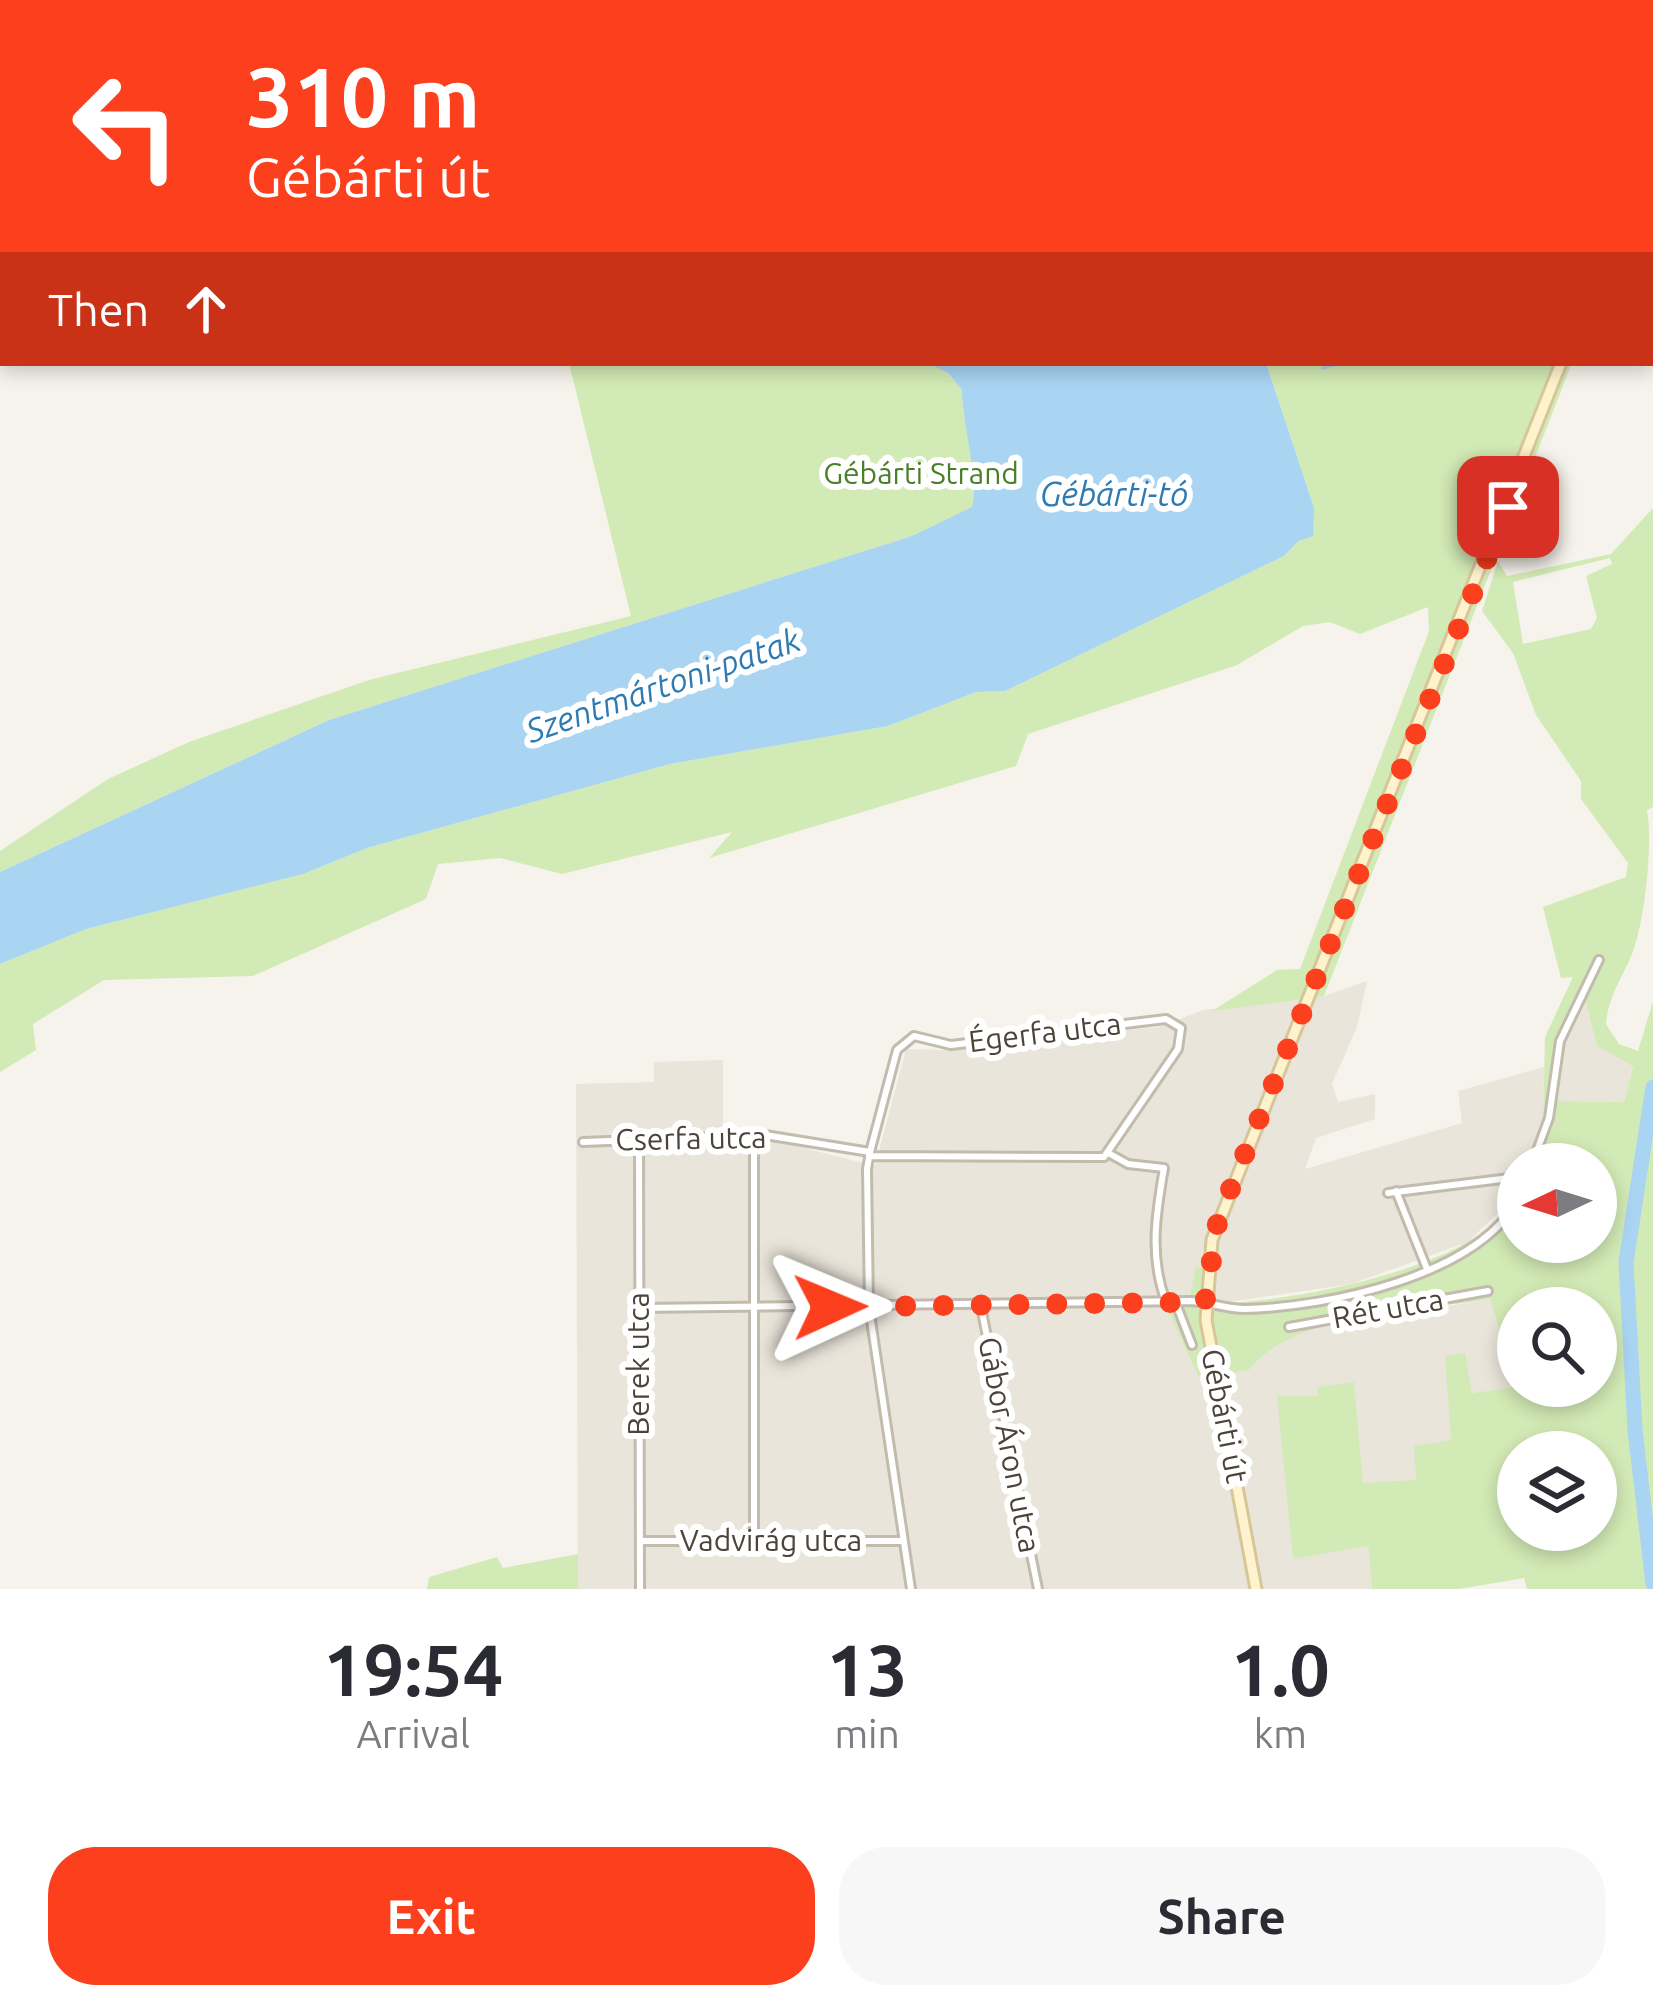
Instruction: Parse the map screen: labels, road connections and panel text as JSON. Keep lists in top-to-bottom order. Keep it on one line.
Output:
{"streets":{"main road":["Gébárti út"],"street":["Égerfa utca","Cserfa utca","Rét utca","Berek utca","Gábor Áron utca","Vadvirág utca"]},"crossings":[["Égerfa utca","Cserfa utca"],["Cserfa utca","Berek utca"],["Cserfa utca","Gébárti út"],["Berek utca","Vadvirág utca"]],"water":["Gébárti-tó","Szentmártoni-patak"],"parks":["Gébárti Strand"],"north":"left","page":{"turn":["310 m","Gébárti út"],"then":"Then","eta":["19:54","Arrival","13","min","1.0","km"],"buttons":["Exit","Share"]}}
